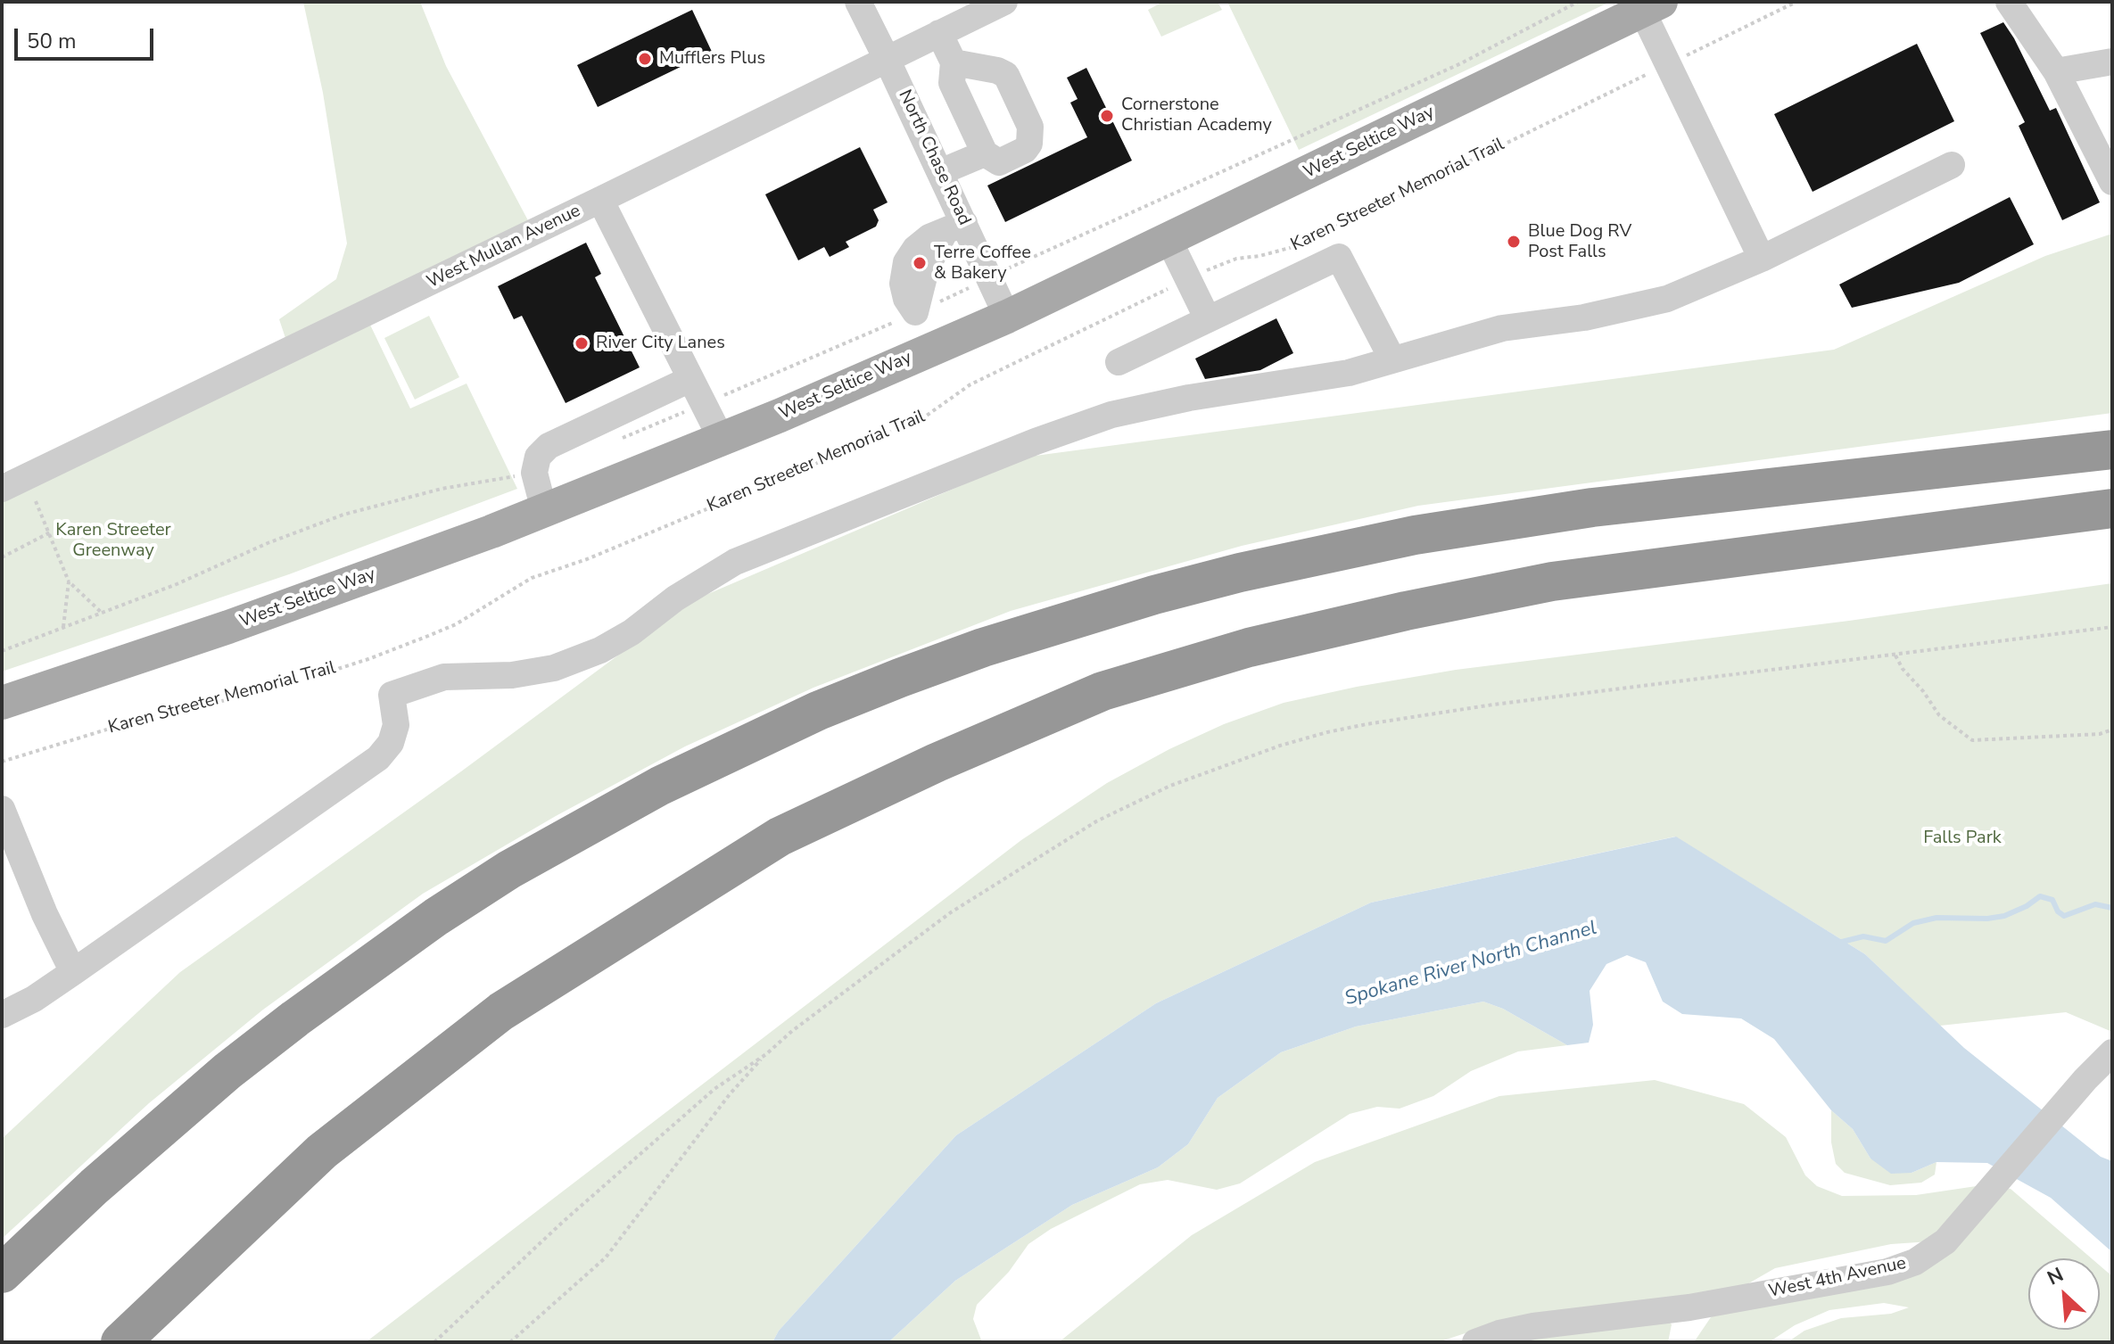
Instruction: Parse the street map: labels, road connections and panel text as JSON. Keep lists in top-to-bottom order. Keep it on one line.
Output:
{"streets":{"main road":["West Seltice Way"],"street":["North Chase Road","West Mullan Avenue","West 4th Avenue"],"path":["Karen Streeter Memorial Trail"]},"crossings":[["West Seltice Way","North Chase Road"],["North Chase Road","West Mullan Avenue"]],"water":["Spokane River North Channel"],"parks":["Karen Streeter Greenway","Falls Park"],"places":["Mufflers Plus","Cornerstone Christian Academy","Blue Dog RV Post Falls","Terre Coffee & Bakery","River City Lanes"],"scale_bar":"50 m","north":"top left"}
